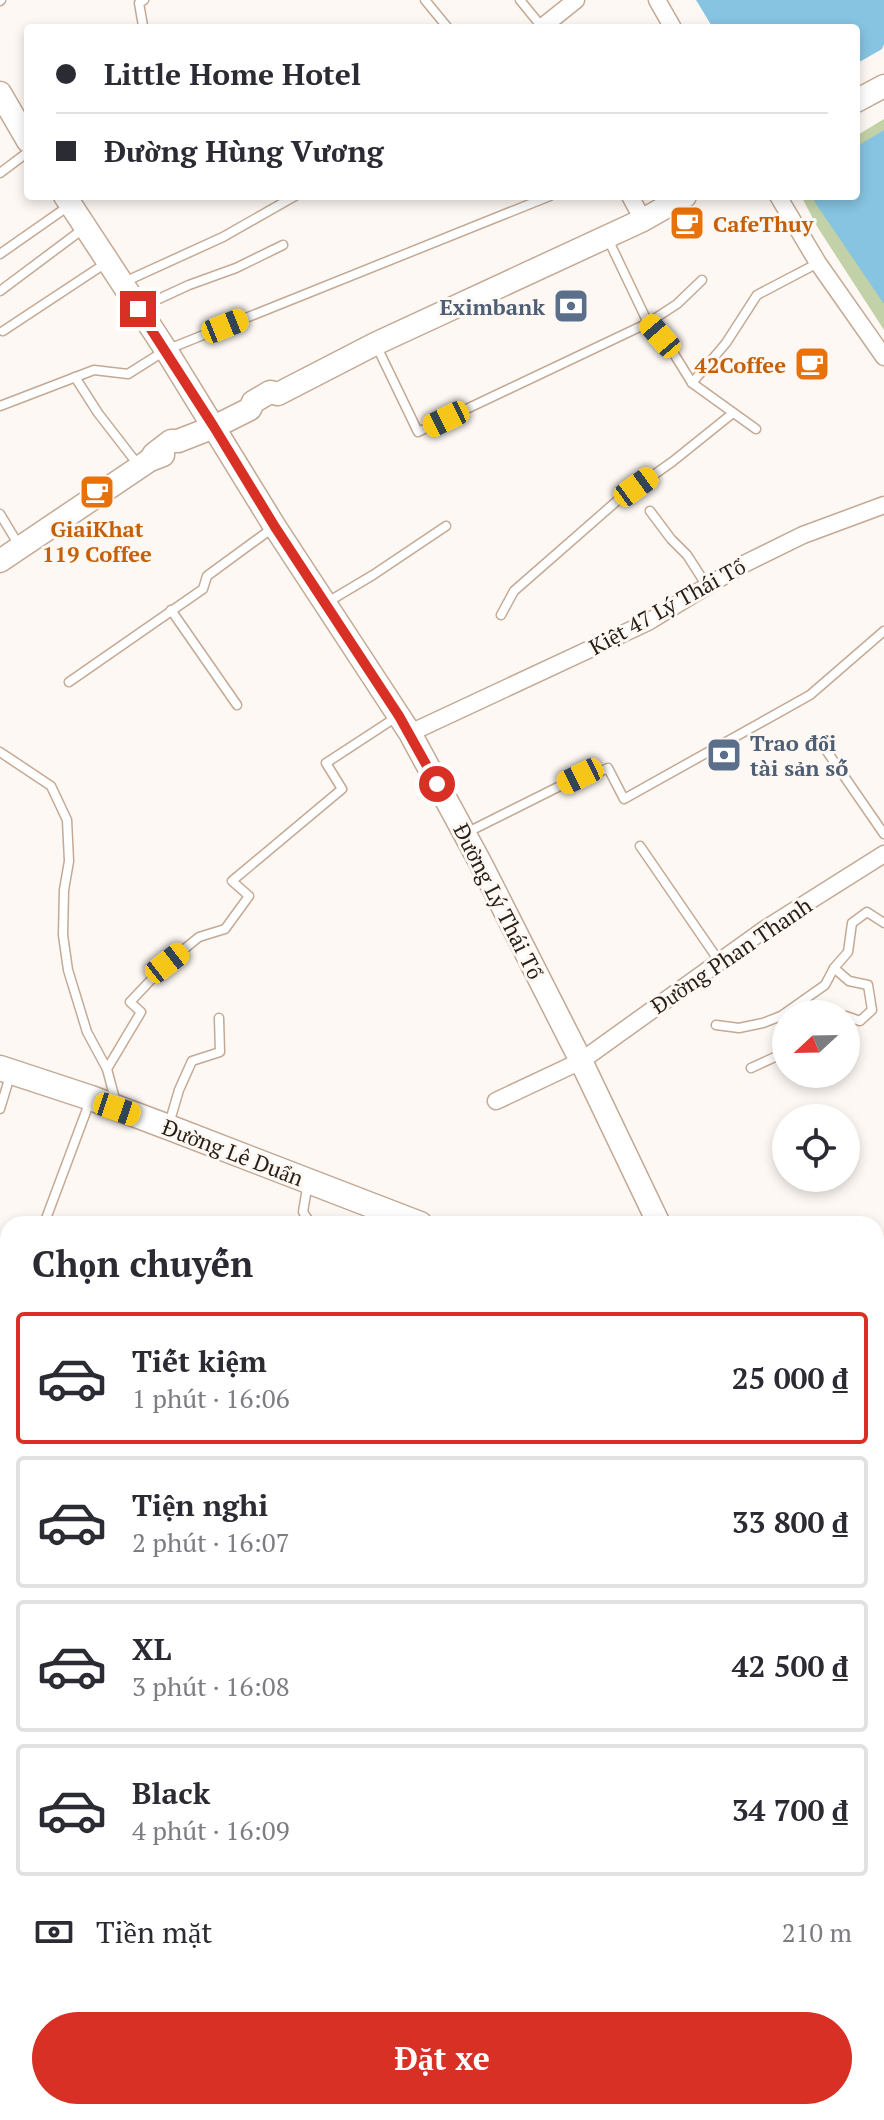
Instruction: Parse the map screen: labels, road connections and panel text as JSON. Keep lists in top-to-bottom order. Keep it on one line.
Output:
{"streets":{"main road":["Đường Lê Duẩn"],"street":["Kiệt 47 Lý Thái Tổ","Đường Lý Thái Tổ","Đường Phan Thanh"]},"crossings":[["Kiệt 47 Lý Thái Tổ","Đường Lý Thái Tổ"],["Đường Lý Thái Tổ","Đường Phan Thanh"]],"places":{"cafe":["CafeThuy","42Coffee","GiaiKhat 119 Coffee"],"bank":["Eximbank","Trao đổi tài sản số"]},"north":"left","page":{"banner":["Little Home Hotel","Đường Hùng Vương"],"heading":"Chọn chuyến","list":[{"name":"Tiết kiệm","note":"1 phút · 16:06","value":"25 000 ₫"},{"name":"Tiện nghi","note":"2 phút · 16:07","value":"33 800 ₫"},{"name":"XL","note":"3 phút · 16:08","value":"42 500 ₫"},{"name":"Black","note":"4 phút · 16:09","value":"34 700 ₫"}],"pay":["Tiền mặt","210 m"],"buttons":"Đặt xe"}}
